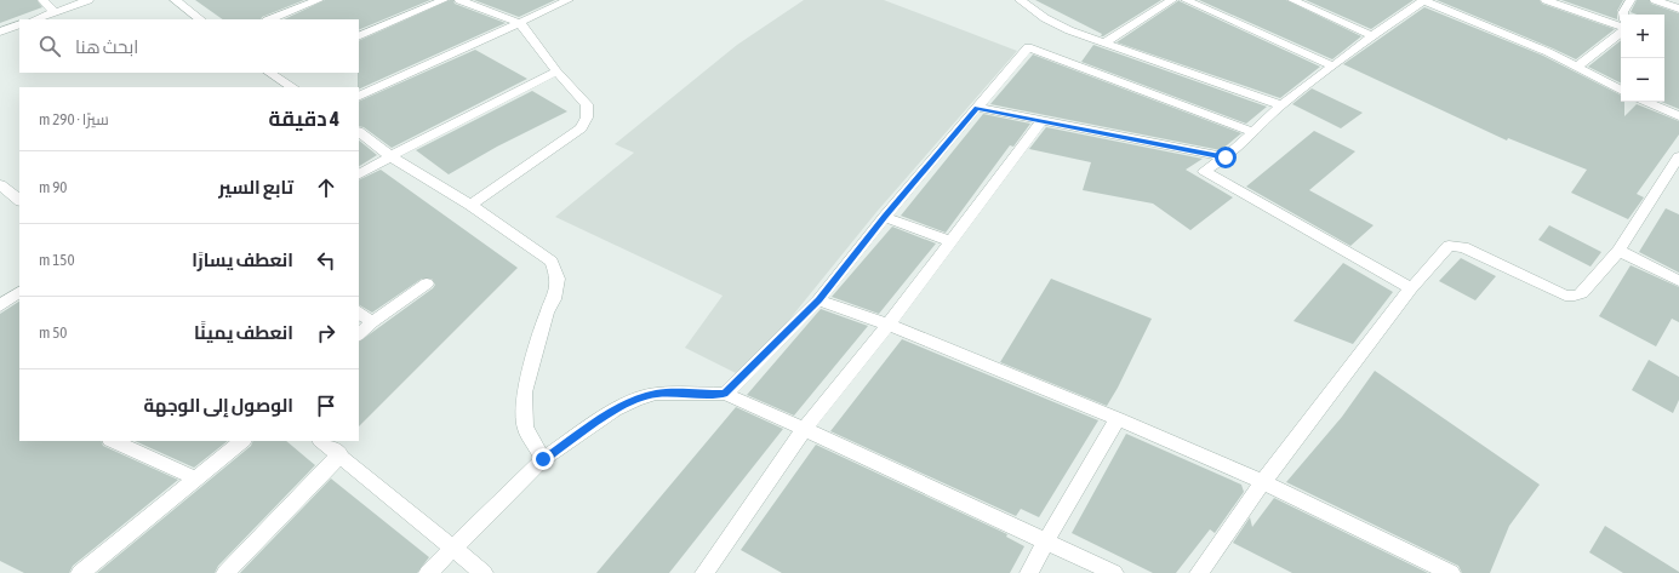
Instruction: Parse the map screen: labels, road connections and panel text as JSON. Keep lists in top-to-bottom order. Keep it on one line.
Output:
{"page":{"map_buttons":["+","−"],"search":"ابحث هنا","heading":["4 دقيقة","سيرًا · 290 m"],"list":[["تابع السير","90 m"],["انعطف يسارًا","150 m"],["انعطف يمينًا","50 m"],"الوصول إلى الوجهة"]}}
